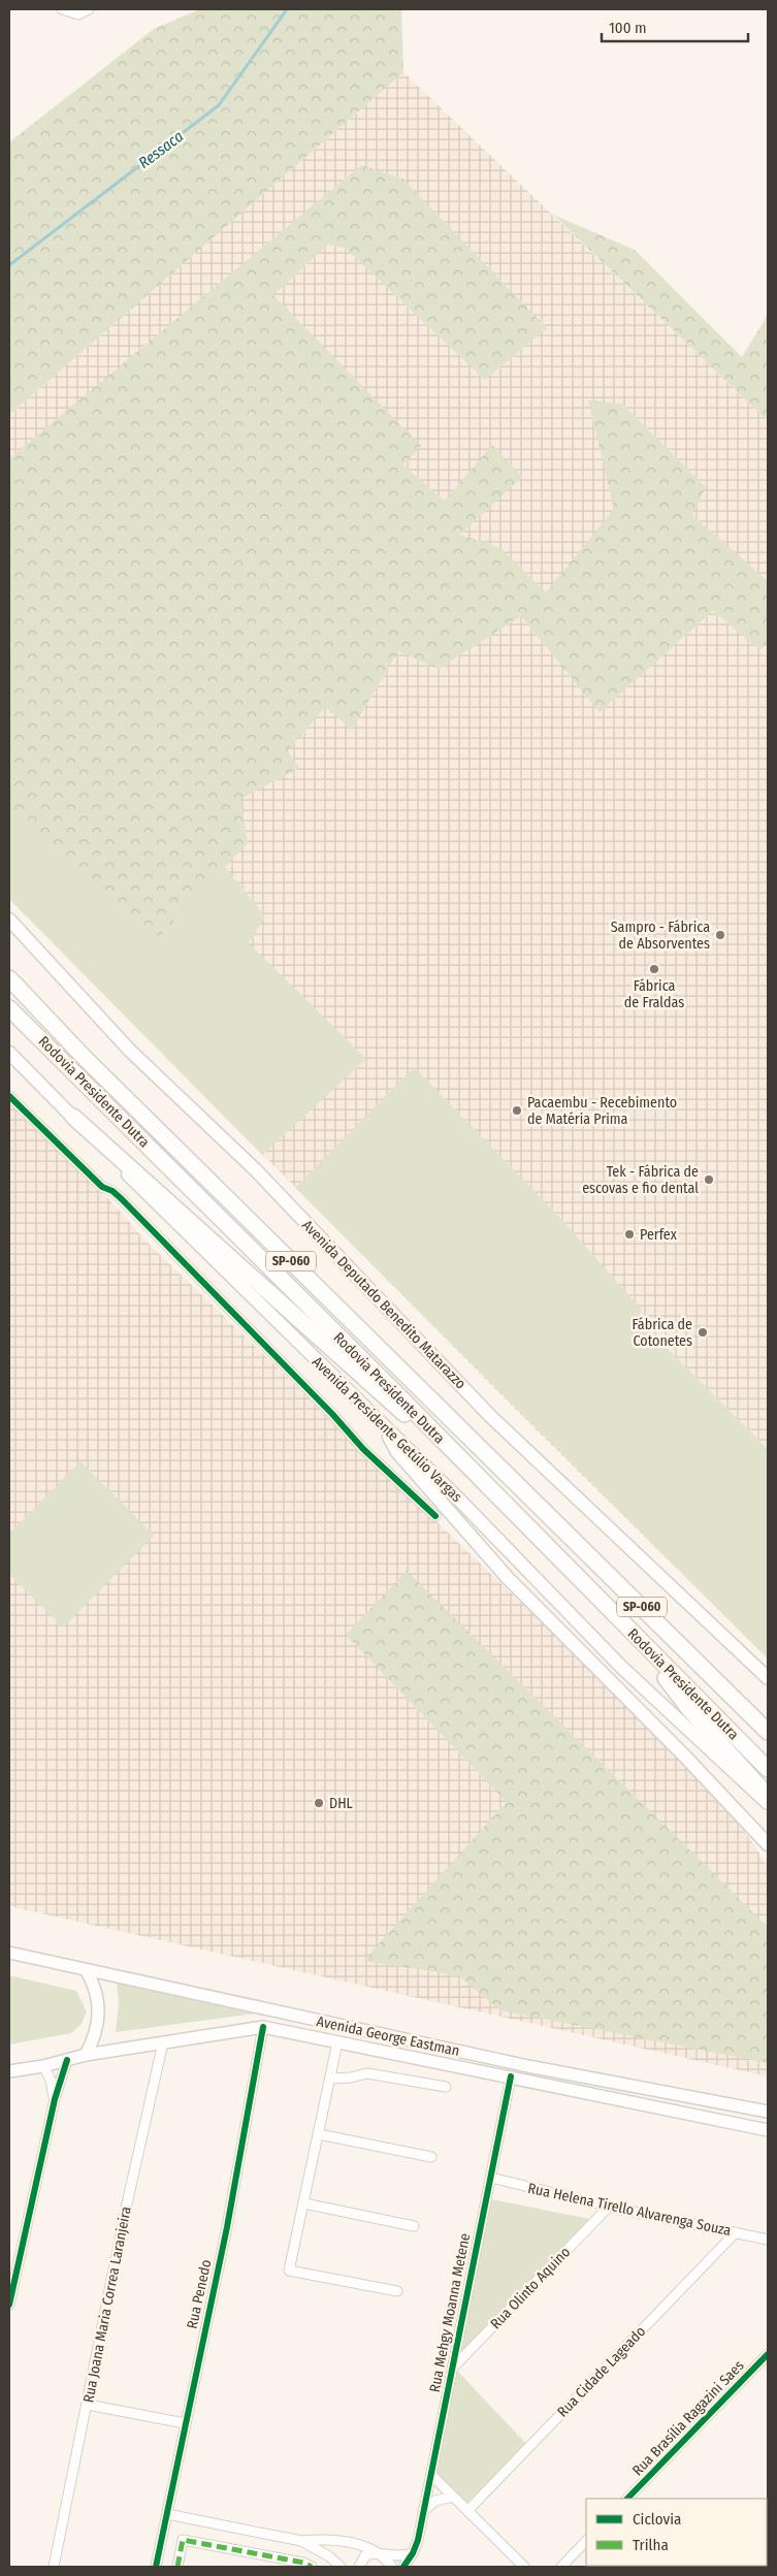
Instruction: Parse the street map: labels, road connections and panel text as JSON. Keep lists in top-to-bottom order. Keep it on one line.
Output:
{"streets":{"highway":["Rodovia Presidente Dutra","SP-060"],"main road":["Avenida Deputado Benedito Matarazzo","Avenida Presidente Getúlio Vargas","Avenida George Eastman"],"street":["Rua Helena Tirello Alvarenga Souza","Rua Olinto Aquino","Rua Penedo","Rua Joana Maria Correa Laranjeira","Rua Mehgy Moanna Metene","Rua Cidade Lageado","Rua Brasília Ragazini Saes"]},"crossings":[["Avenida George Eastman","Rua Penedo"],["Avenida George Eastman","Rua Joana Maria Correa Laranjeira"],["Avenida George Eastman","Rua Mehgy Moanna Metene"],["Rua Helena Tirello Alvarenga Souza","Rua Olinto Aquino"],["Rua Helena Tirello Alvarenga Souza","Rua Mehgy Moanna Metene"],["Rua Helena Tirello Alvarenga Souza","Rua Cidade Lageado"],["Rua Olinto Aquino","Rua Mehgy Moanna Metene"]],"water":["Ressaca"],"places":["Sampro - Fábrica de Absorventes","Fábrica de Fraldas","Pacaembu - Recebimento de Matéria Prima","Tek - Fábrica de escovas e fio dental","Perfex","Fábrica de Cotonetes","DHL"],"legend":["Ciclovia","Trilha"],"scale_bar":"100 m"}
